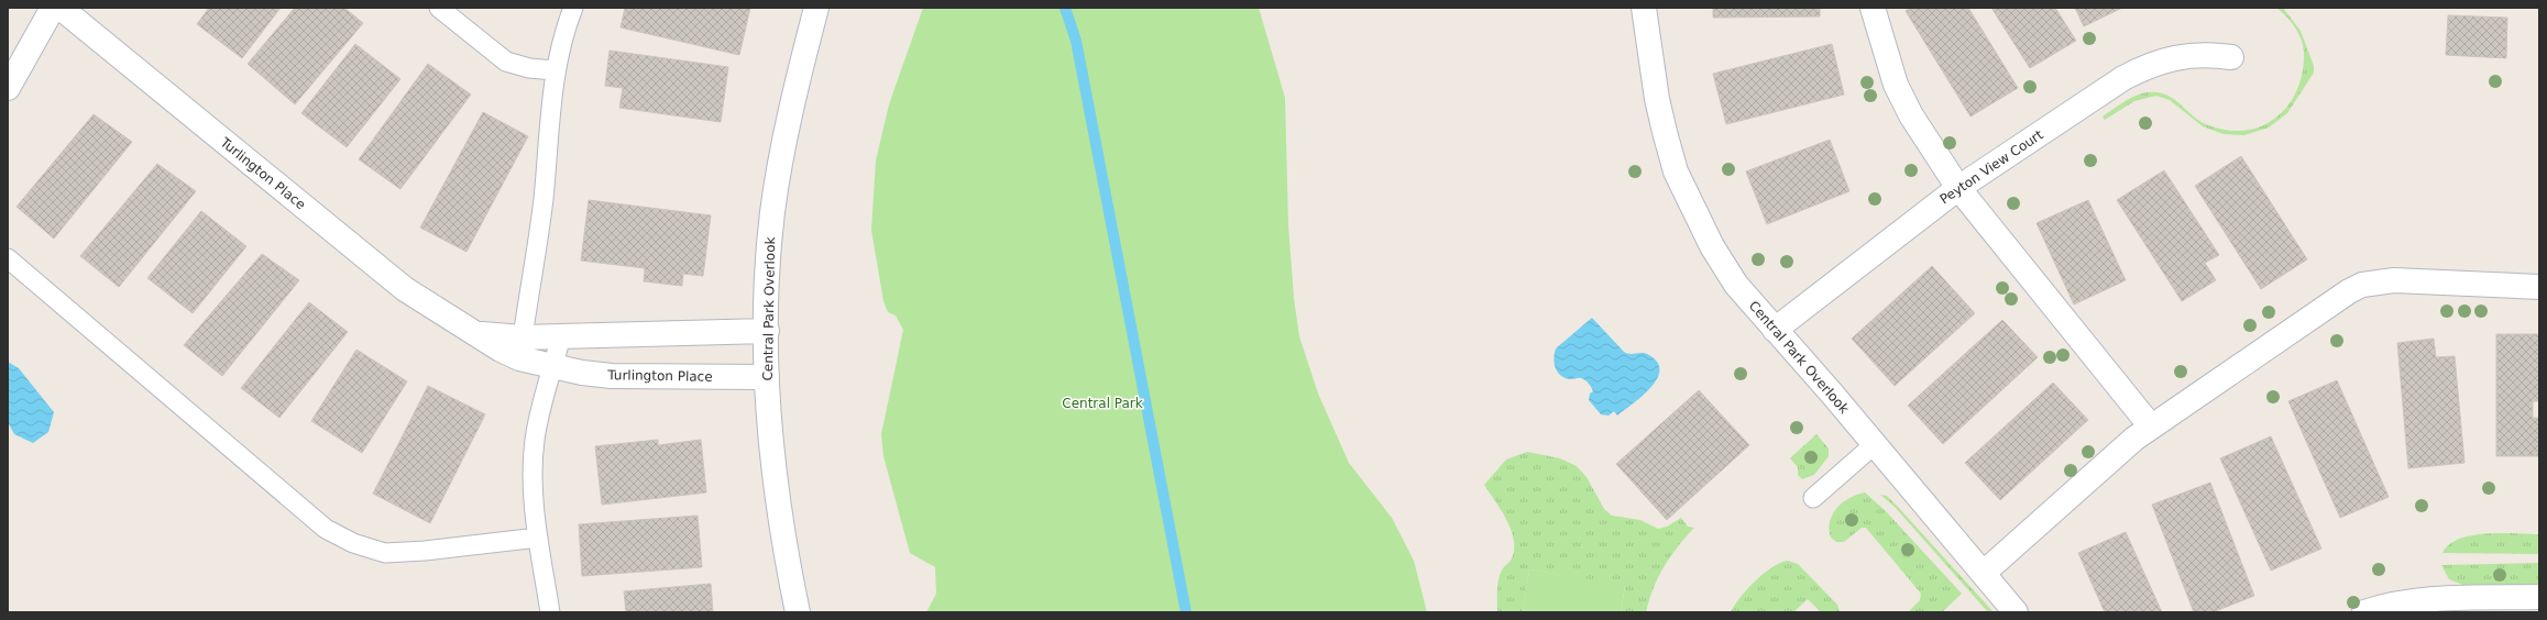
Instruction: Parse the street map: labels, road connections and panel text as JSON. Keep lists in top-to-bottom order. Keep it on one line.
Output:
{"streets":{"street":["Peyton View Court","Turlington Place","Central Park Overlook"]},"crossings":[["Peyton View Court","Central Park Overlook"],["Turlington Place","Central Park Overlook"]],"parks":["Central Park"]}
